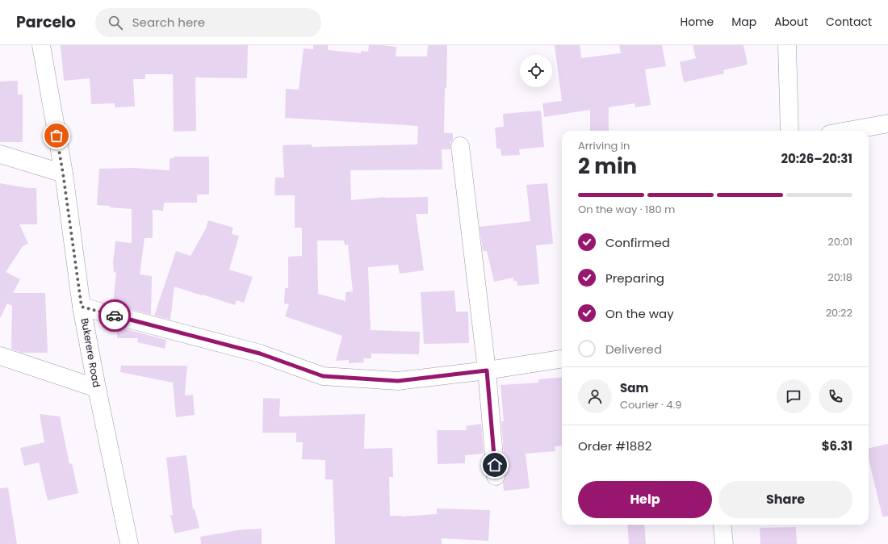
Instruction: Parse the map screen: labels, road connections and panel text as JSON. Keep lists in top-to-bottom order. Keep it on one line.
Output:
{"streets":{"street":["Bukerere Road"]},"page":{"header":"Parcelo","search":"Search here","nav":["Home","Map","About","Contact"],"heading":["2 min","Arriving in","20:26–20:31"],"panel":["Sam","Courier · 4.9","Order #1882","$6.31"],"bar":"On the way · 180 m","list":[["Confirmed","20:01"],["Preparing","20:18"],["On the way","20:22"],"Delivered"],"buttons":["Help","Share"]}}
